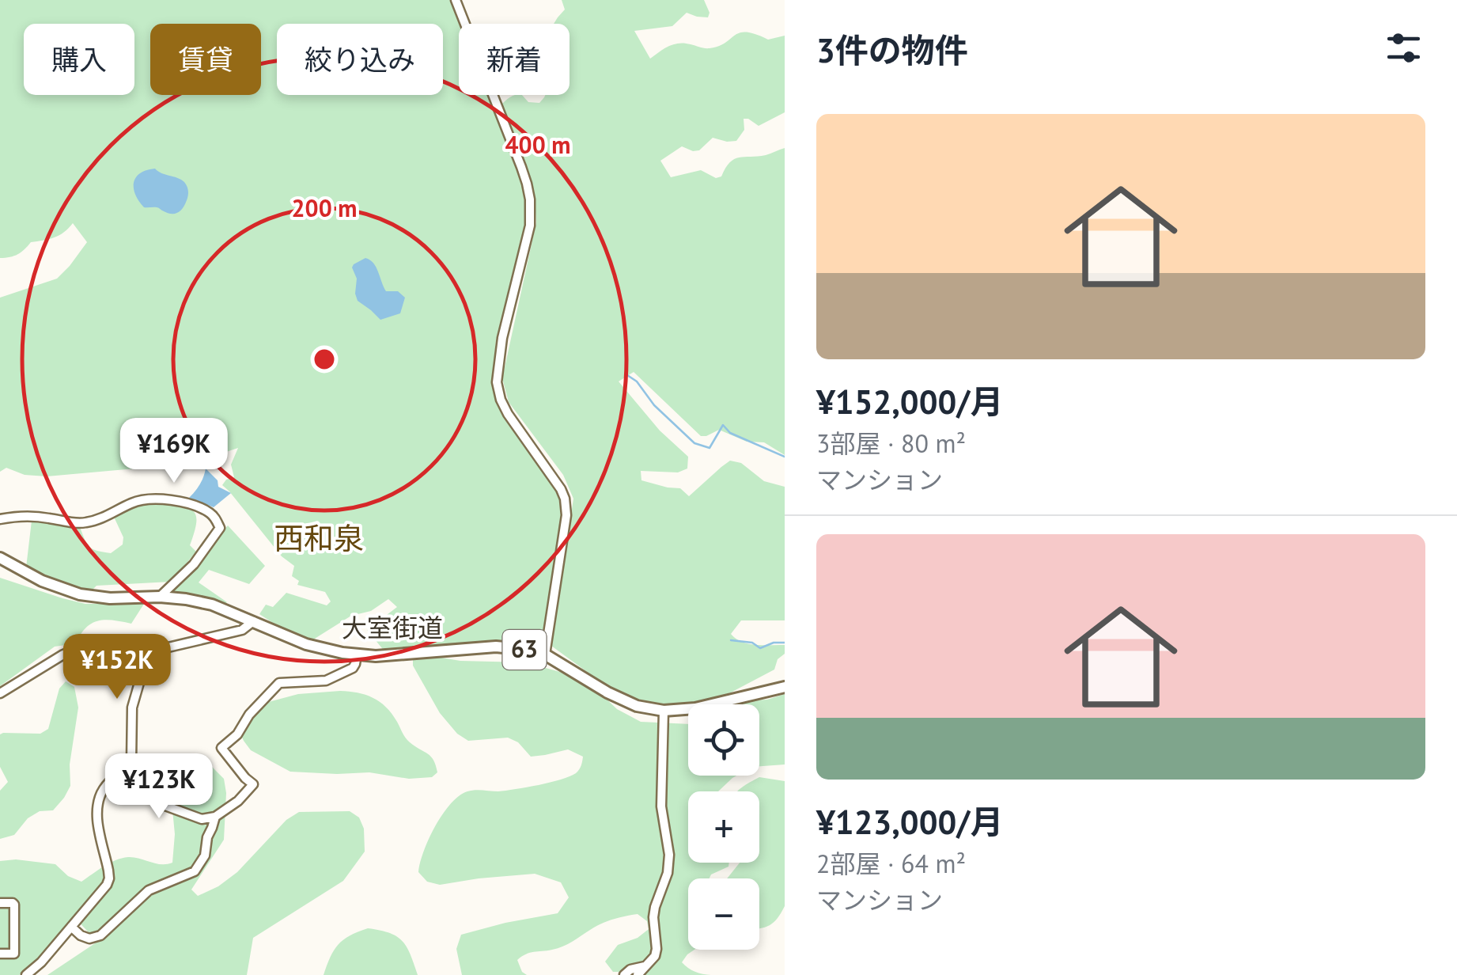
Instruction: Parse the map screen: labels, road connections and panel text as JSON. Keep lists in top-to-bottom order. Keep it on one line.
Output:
{"streets":{"main road":["大室街道","63"]},"districts":["西和泉"],"page":{"heading":"3件の物件","chip":["購入","賃貸","絞り込み","新着"],"list":[{"name":"¥152,000/月","note":"3部屋 · 80 m² · マンション"},{"name":"¥123,000/月","note":"2部屋 · 64 m² · マンション"}],"price":["¥169K","¥152K","¥123K"],"map_buttons":["+","−"]},"rings":["400 m","200 m"]}
